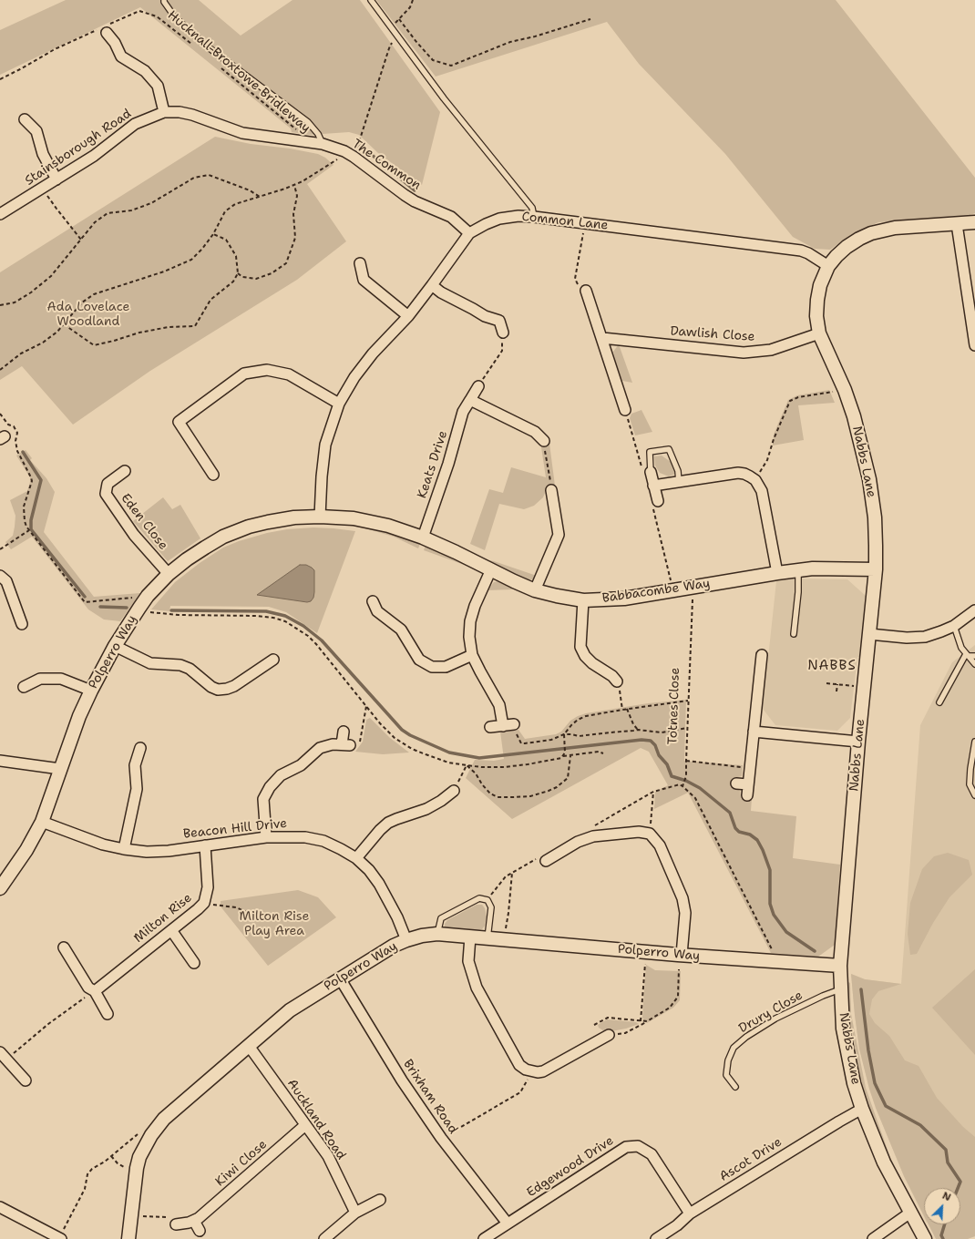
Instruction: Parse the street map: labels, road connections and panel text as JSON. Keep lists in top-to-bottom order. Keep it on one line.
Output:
{"streets":{"street":["Stainsborough Road","The Common","Common Lane","Dawlish Close","Nabbs Lane","Keats Drive","Eden Close","Babbacombe Way","Polperro Way","Beacon Hill Drive","Milton Rise","Brixham Road","Auckland Road","Ascot Drive","Kiwi Close","Edgewood Drive"],"lane":["Drury Close"],"path":["Hucknall-Broxtowe Bridleway","Totnes Close"]},"crossings":[["Hucknall-Broxtowe Bridleway","Stainsborough Road"],["Stainsborough Road","The Common"],["The Common","Common Lane"],["Common Lane","Nabbs Lane"],["Common Lane","Babbacombe Way"],["Common Lane","Polperro Way"],["Dawlish Close","Nabbs Lane"],["Nabbs Lane","Babbacombe Way"],["Nabbs Lane","Polperro Way"],["Nabbs Lane","Drury Close"],["Nabbs Lane","Ascot Drive"],["Keats Drive","Babbacombe Way"],["Eden Close","Polperro Way"],["Babbacombe Way","Polperro Way"],["Babbacombe Way","Totnes Close"],["Polperro Way","Beacon Hill Drive"],["Polperro Way","Brixham Road"],["Polperro Way","Auckland Road"],["Beacon Hill Drive","Milton Rise"],["Brixham Road","Edgewood Drive"],["Auckland Road","Kiwi Close"],["Ascot Drive","Edgewood Drive"]],"districts":["NABBS"],"parks":["Ada Lovelace Woodland","Milton Rise Play Area"],"north":"top right"}
